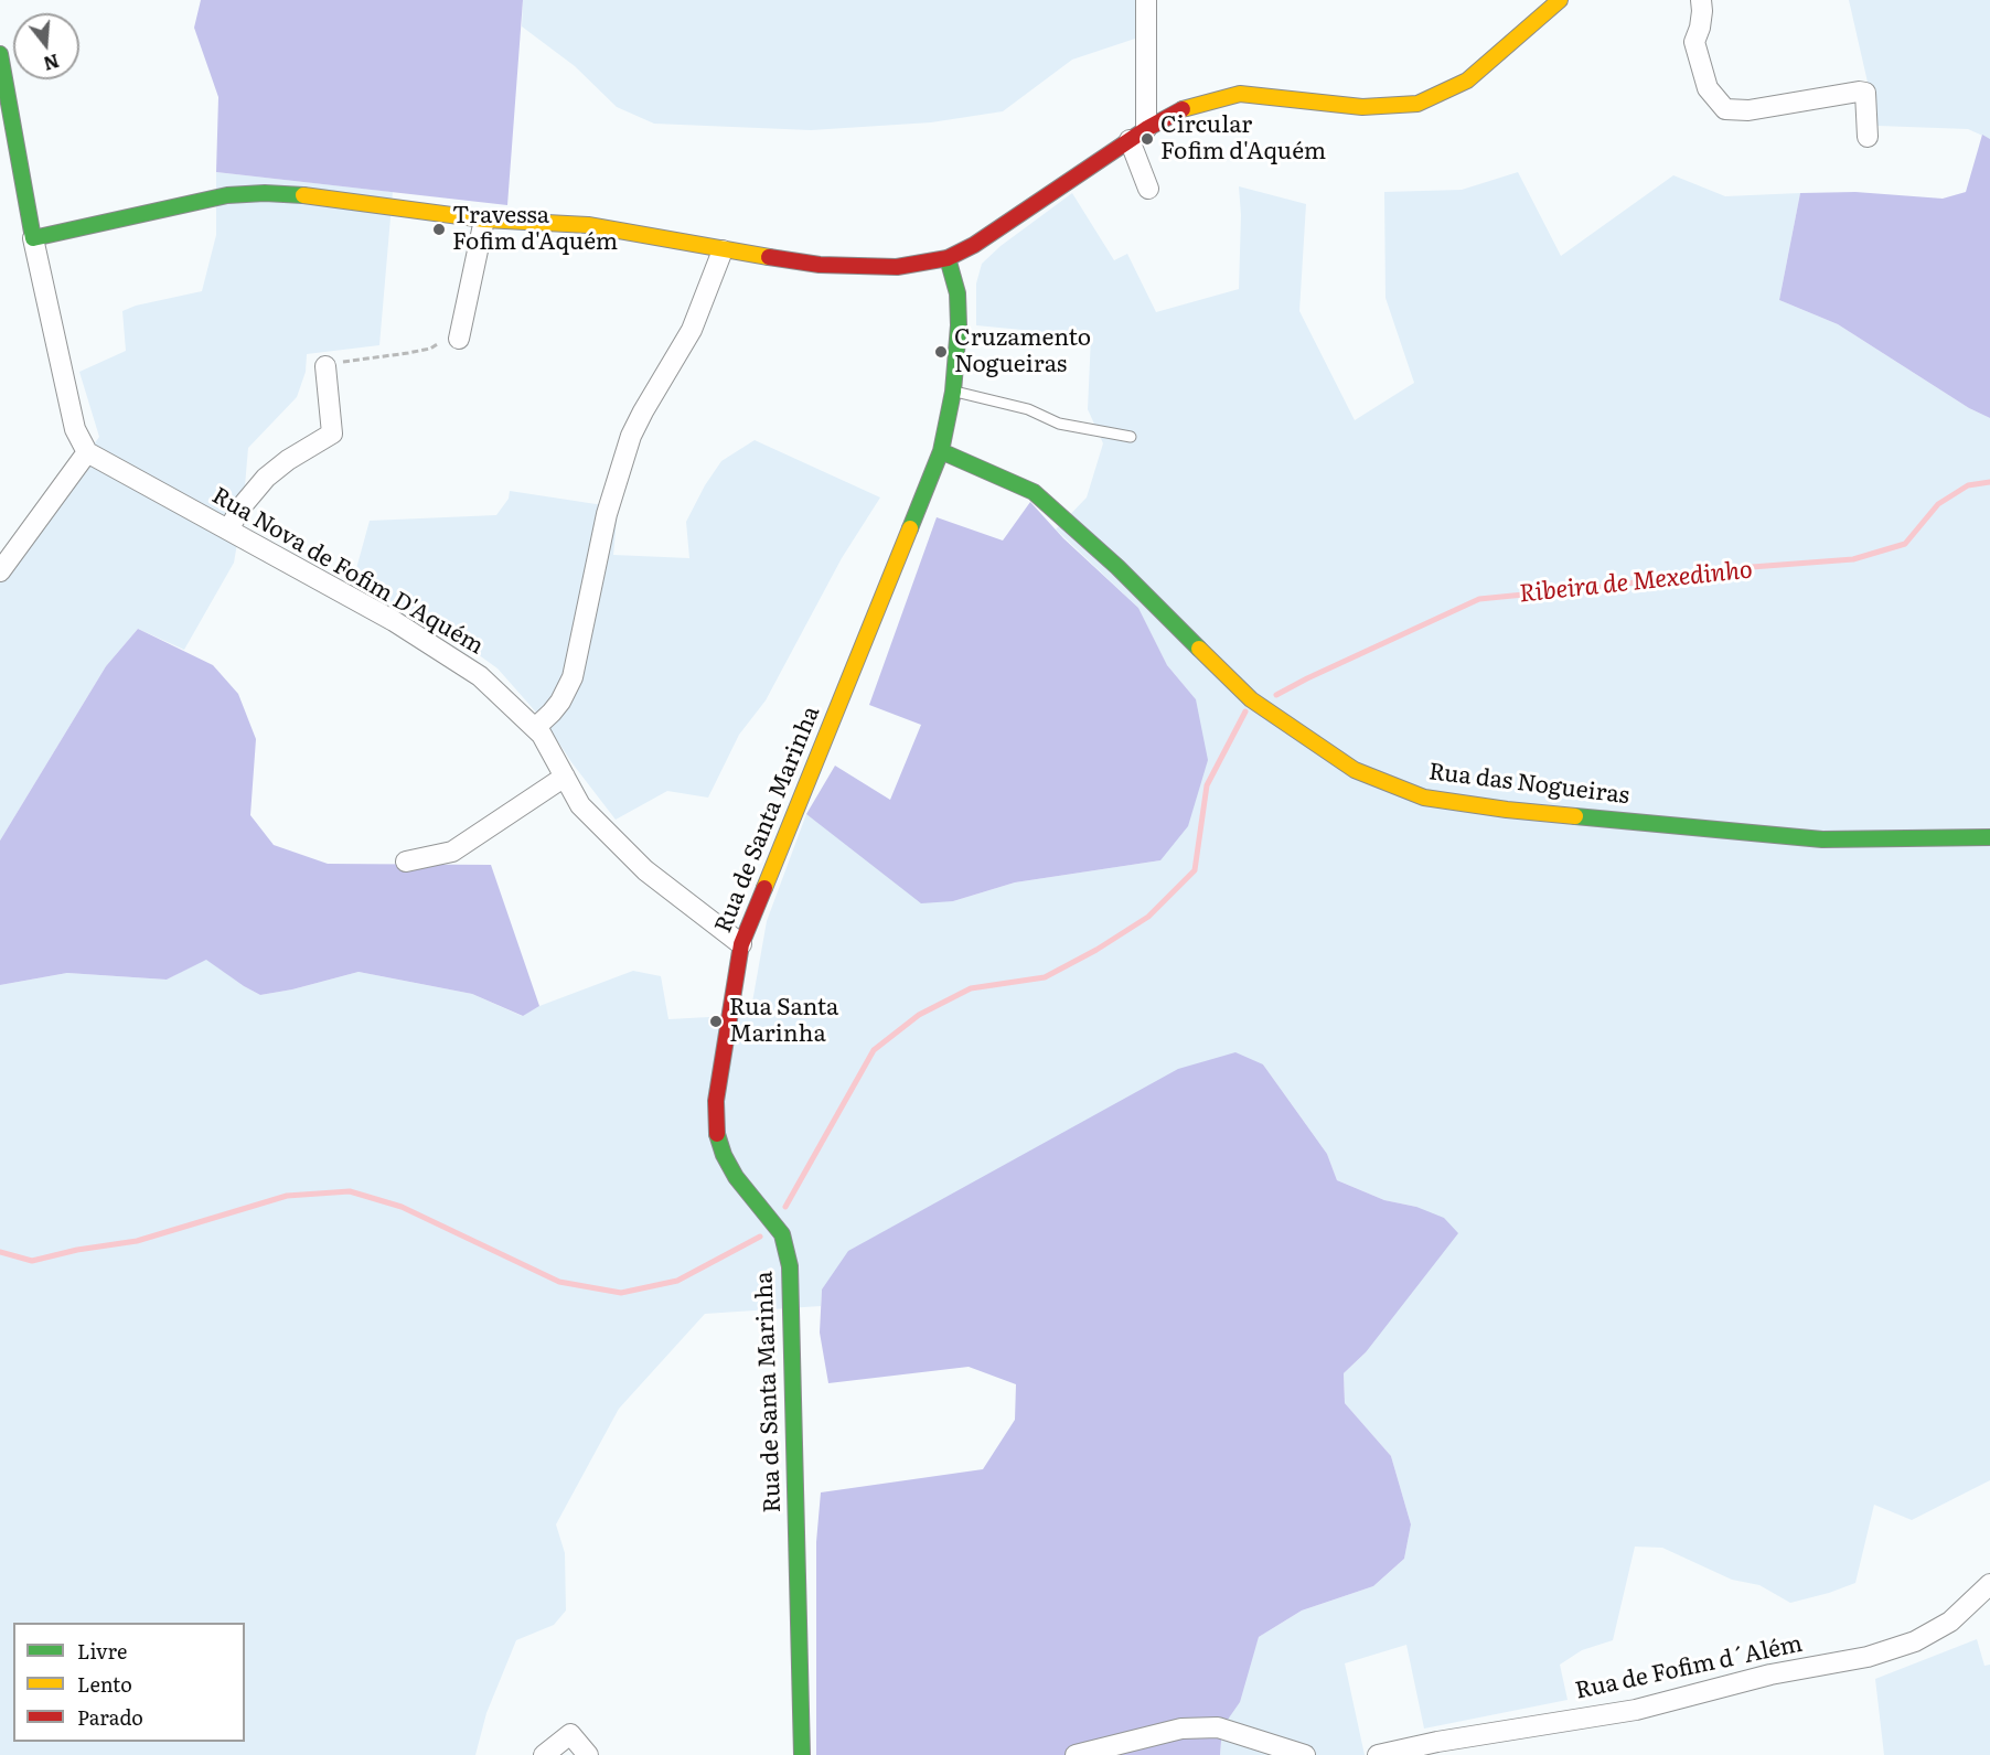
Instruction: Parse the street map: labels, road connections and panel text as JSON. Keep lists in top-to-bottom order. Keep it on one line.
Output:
{"streets":{"street":["Rua Nova de Fofim D'Aquém","Rua das Nogueiras","Rua de Santa Marinha","Rua de Fofim d´Além"]},"crossings":[["Rua Nova de Fofim D'Aquém","Rua de Santa Marinha"],["Rua das Nogueiras","Rua de Santa Marinha"]],"water":["Ribeira de Mexedinho"],"places":["Circular Fofim d'Aquém","Travessa Fofim d'Aquém","Cruzamento Nogueiras","Rua Santa Marinha"],"legend":["Livre","Lento","Parado"],"north":"bottom"}
